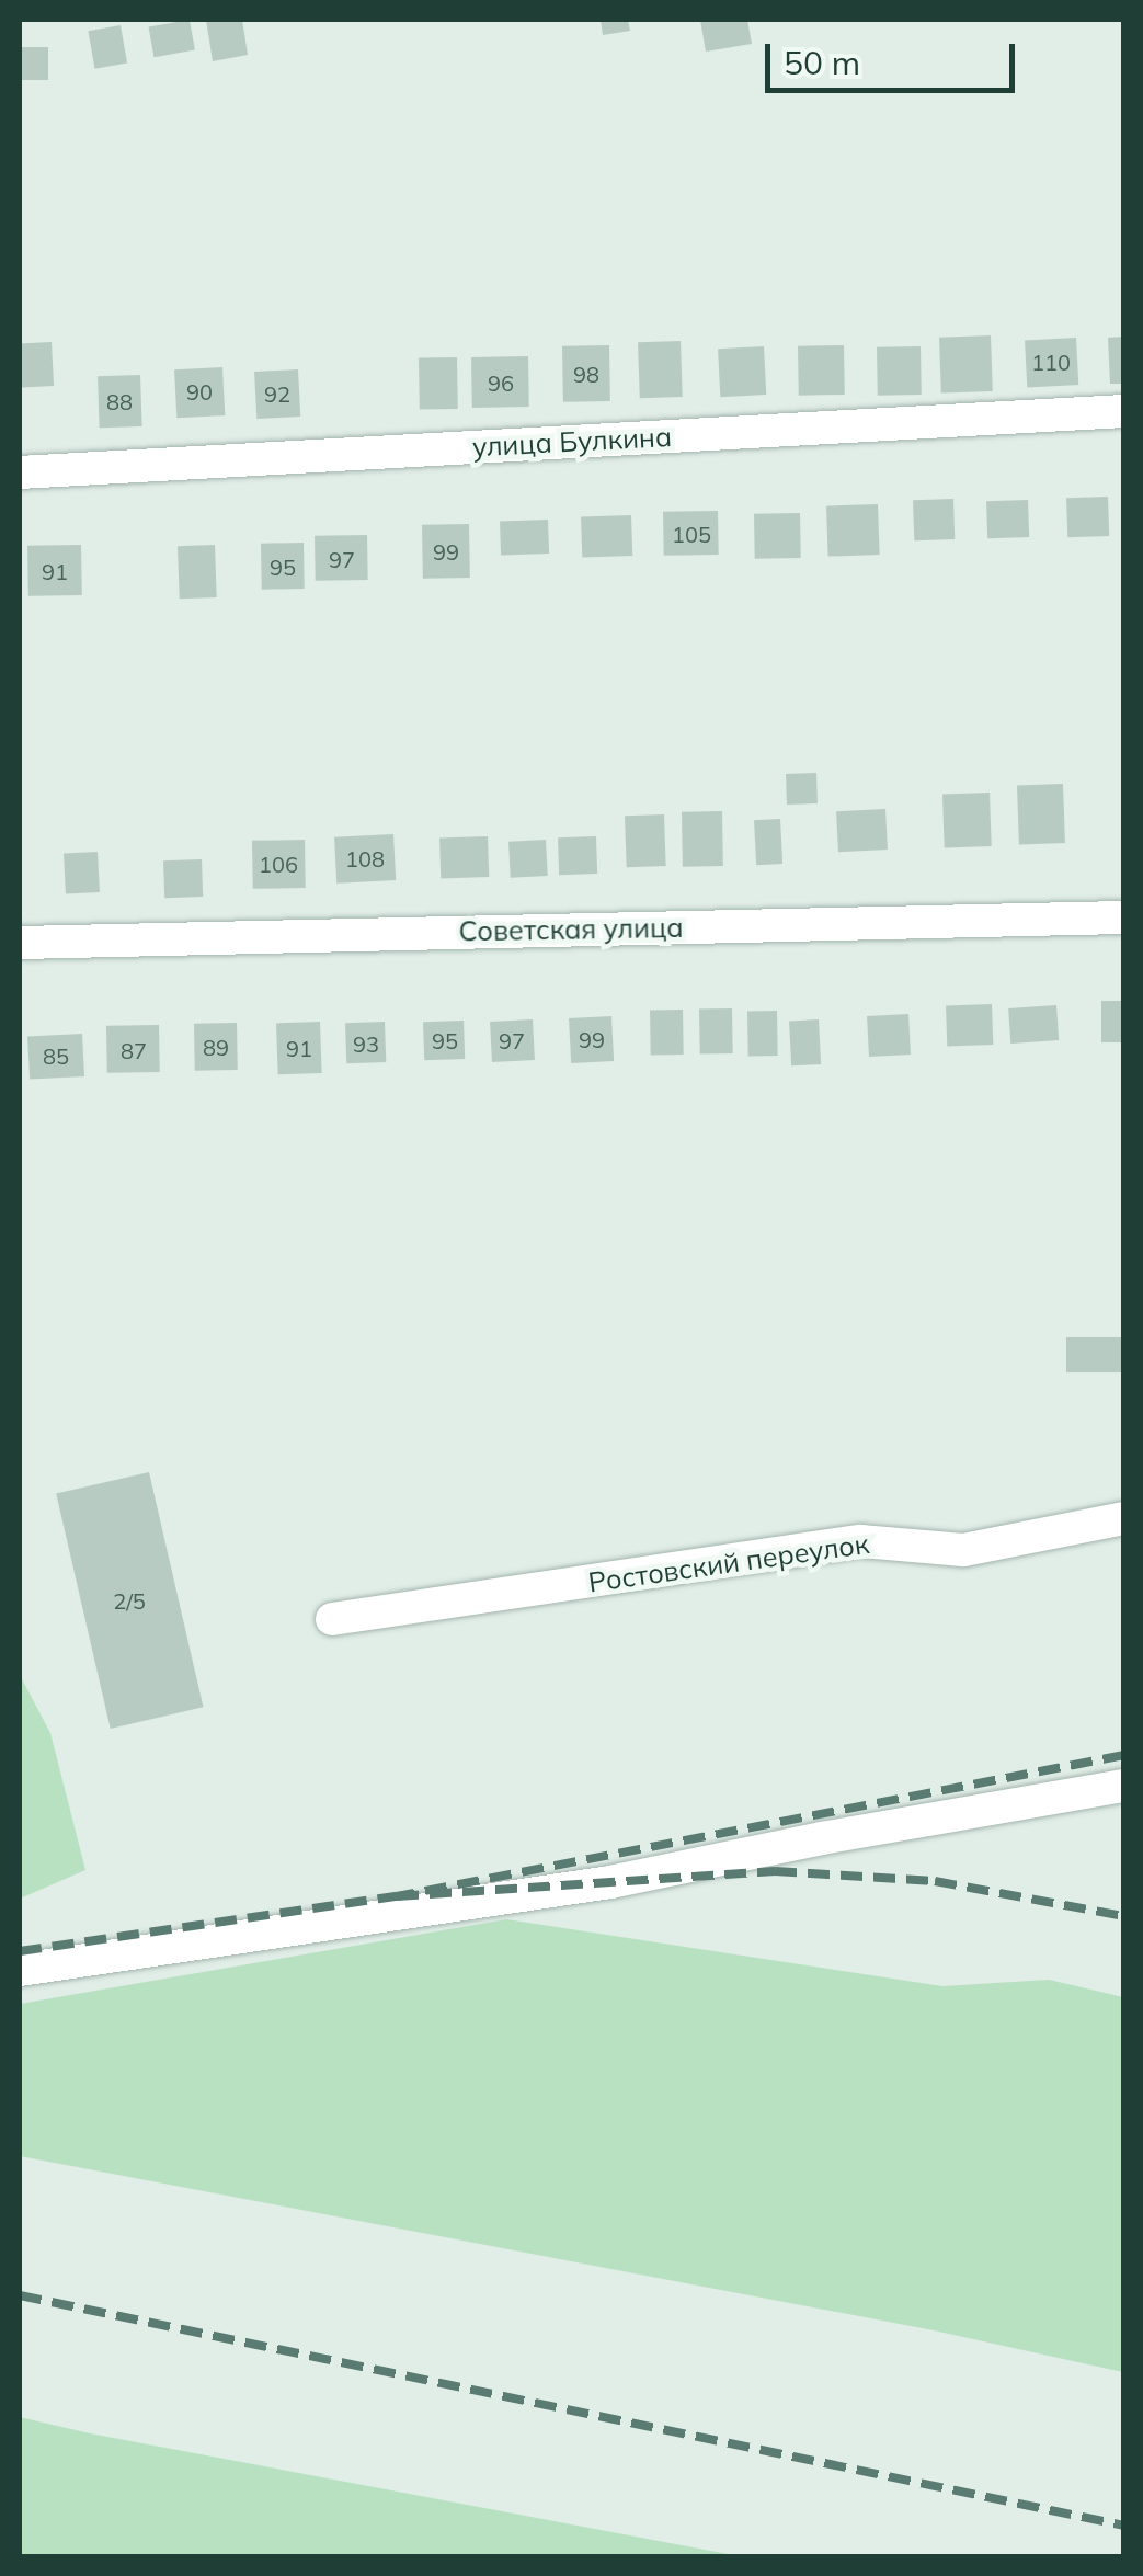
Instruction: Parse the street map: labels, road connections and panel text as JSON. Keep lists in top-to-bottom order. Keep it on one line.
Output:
{"streets":{"street":["улица Булкина","Советская улица","Ростовский переулок"]},"house_numbers":["110","98","96","90","92","88","105","99","97","95","91","108","106","99","95","97","93","89","91","87","85","2/5"],"scale_bar":"50 m"}
